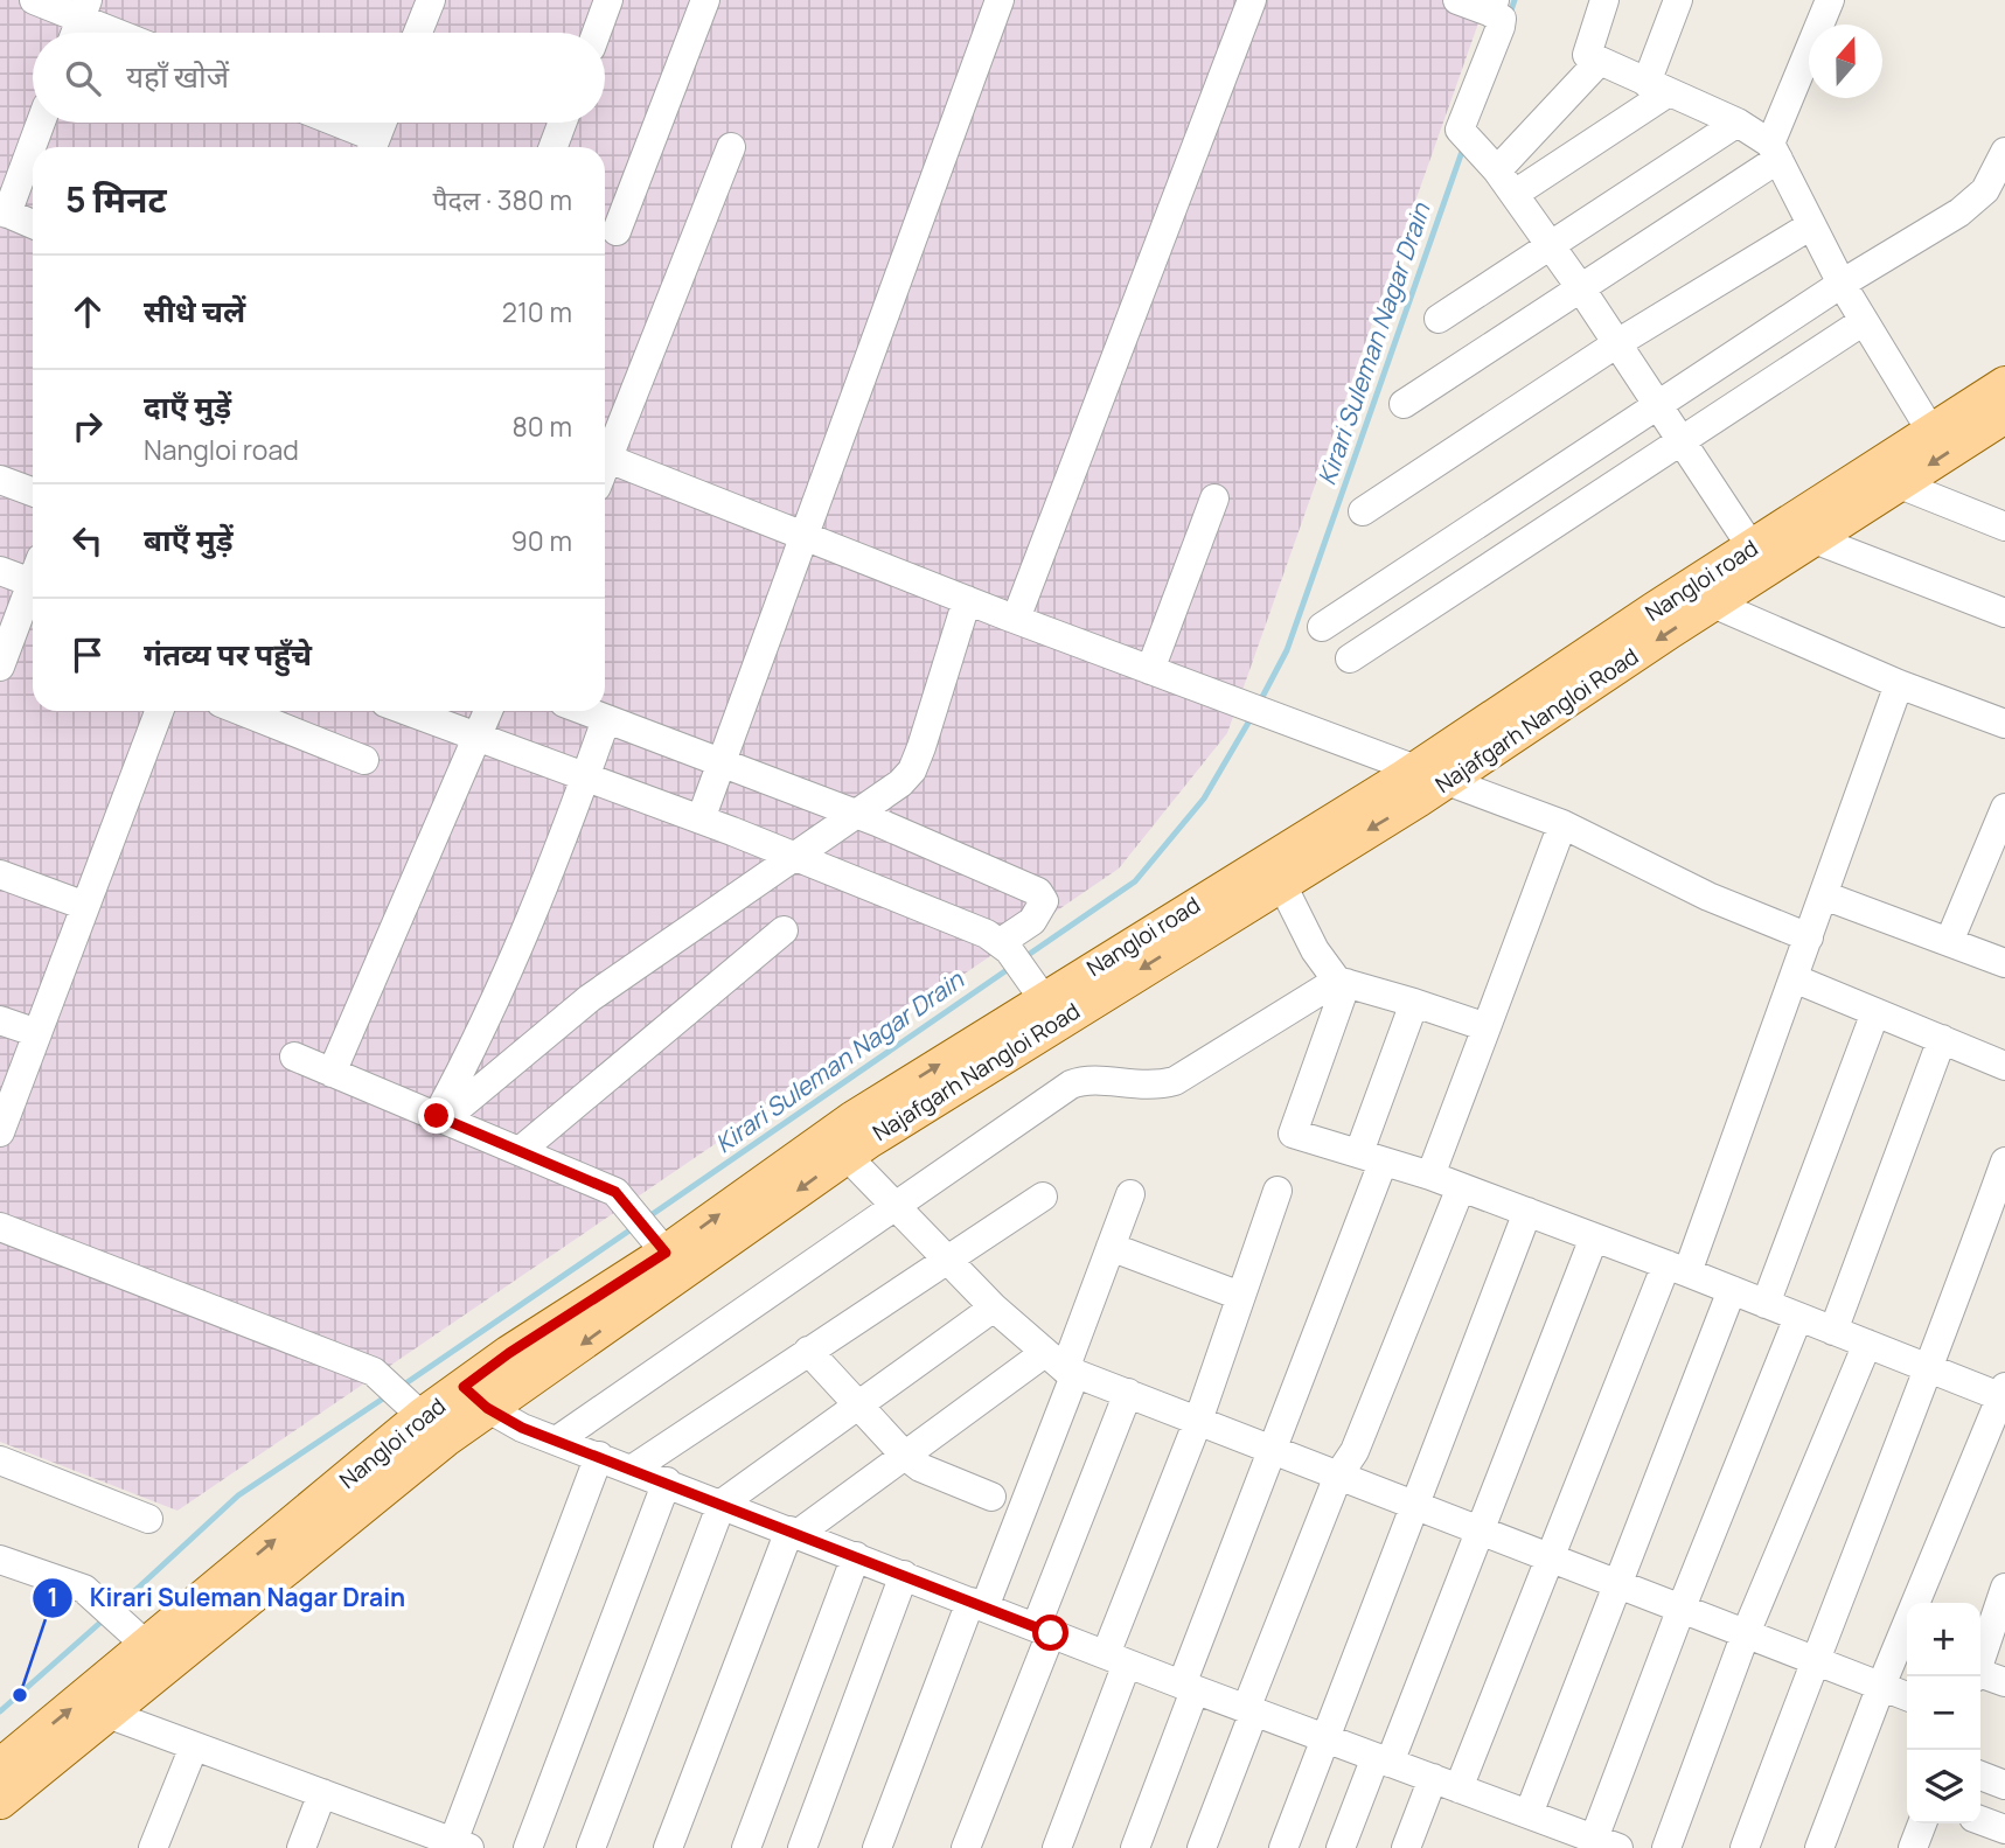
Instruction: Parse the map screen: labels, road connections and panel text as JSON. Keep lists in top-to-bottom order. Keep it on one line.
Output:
{"streets":{"main road":["Nangloi road","Najafgarh Nangloi Road"]},"crossings":[["Nangloi road","Najafgarh Nangloi Road"]],"one_way":["Nangloi road","Najafgarh Nangloi Road"],"water":["Kirari Suleman Nagar Drain"],"places":["Kirari Suleman Nagar Drain"],"north":"top","page":{"search":"यहाँ खोजें","heading":["5 मिनट","पैदल · 380 m"],"list":[["सीधे चलें","210 m"],["दाएँ मुड़ें","Nangloi road","80 m"],["बाएँ मुड़ें","90 m"],"गंतव्य पर पहुँचे"],"map_buttons":["+","−"]}}
